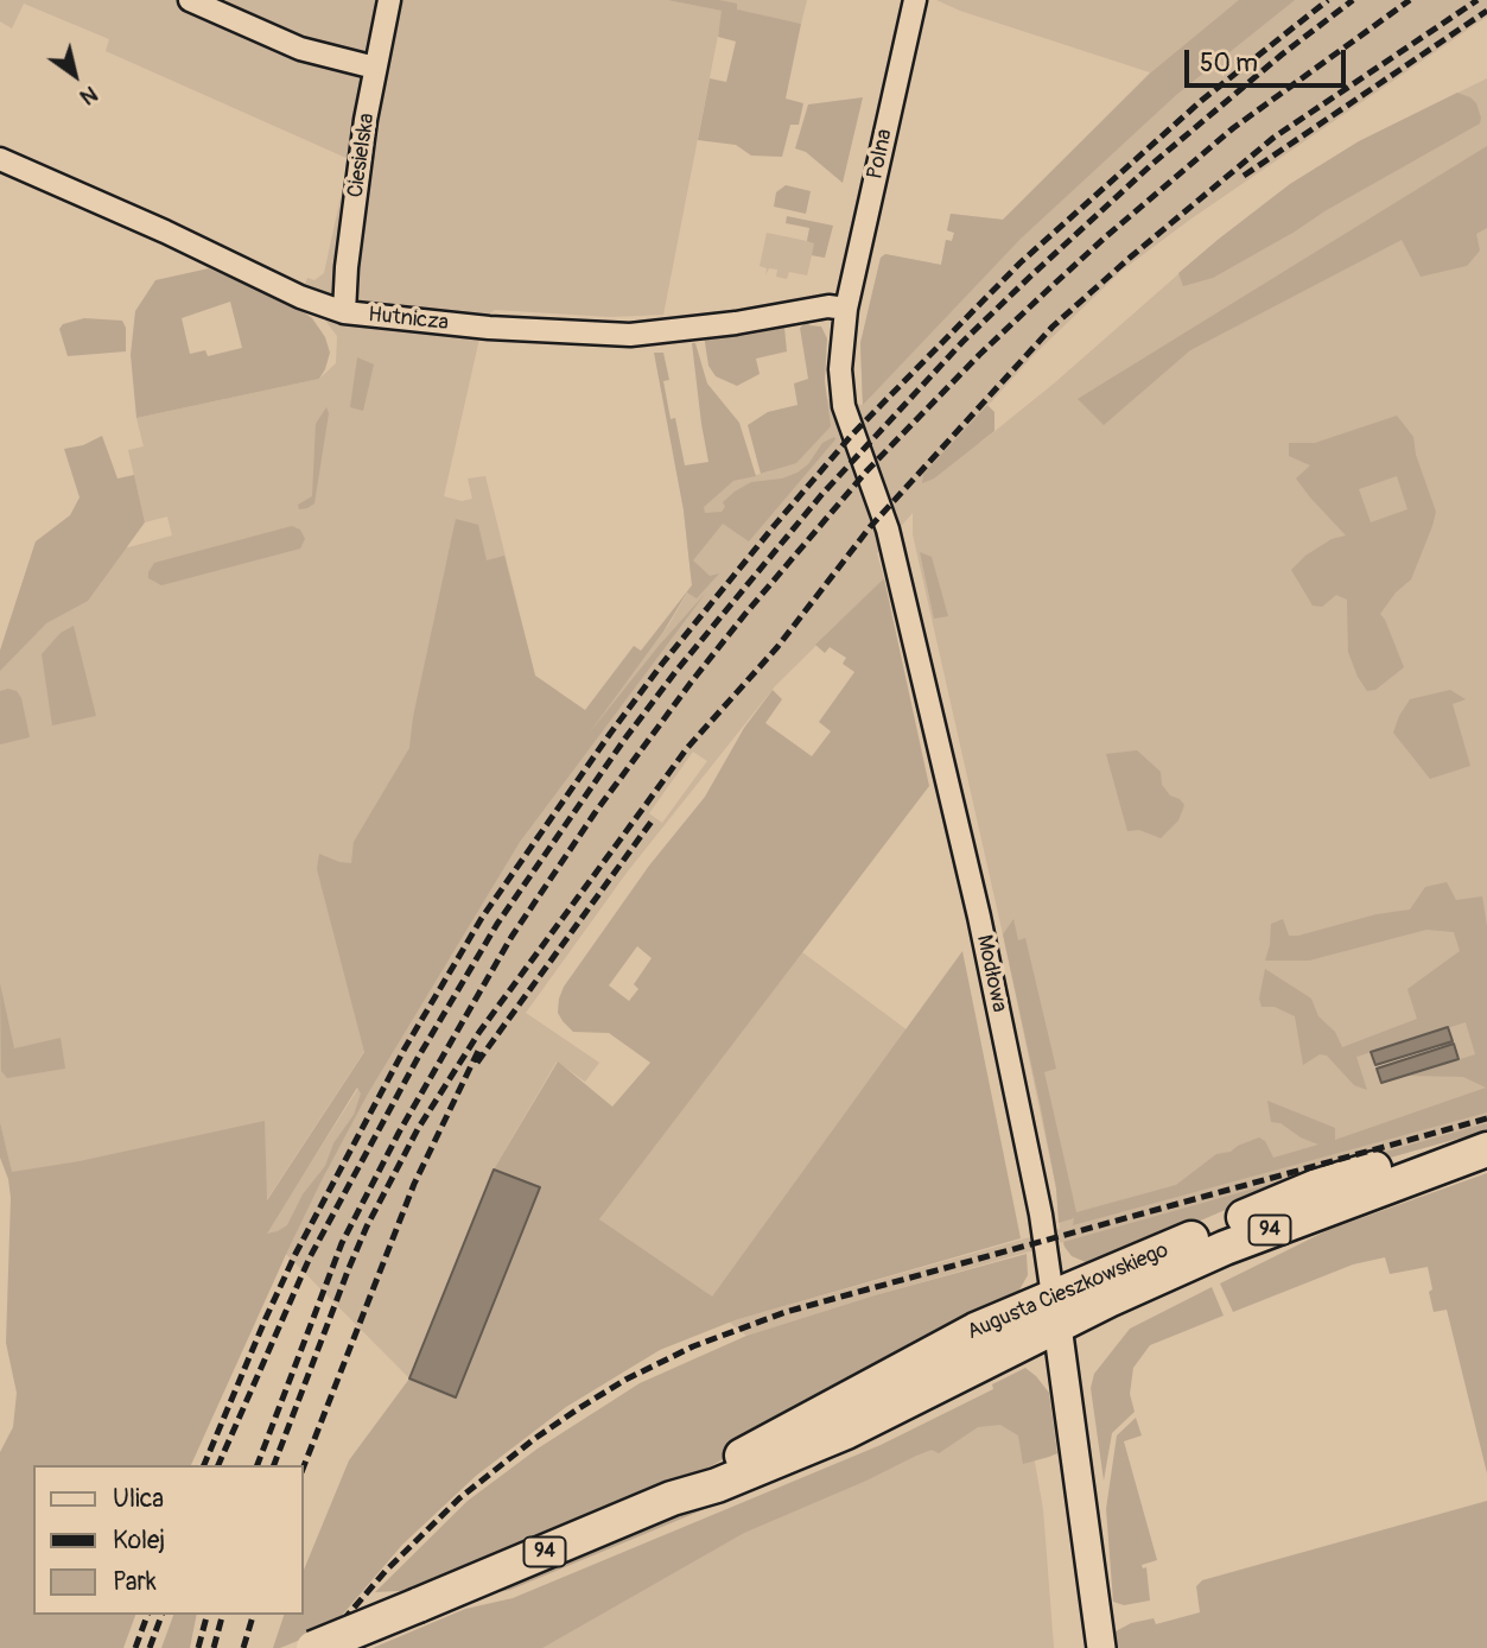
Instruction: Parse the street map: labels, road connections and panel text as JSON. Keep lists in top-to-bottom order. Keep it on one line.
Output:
{"streets":{"main road":["94","Augusta Cieszkowskiego"],"street":["Polna","Ciesielska","Hutnicza","Modłowa"]},"crossings":[["Polna","Hutnicza"],["Polna","Modłowa"],["Ciesielska","Hutnicza"],["Hutnicza","Modłowa"],["Modłowa","Augusta Cieszkowskiego"]],"legend":["Ulica","Kolej","Park"],"scale_bar":"50 m","north":"bottom right"}
